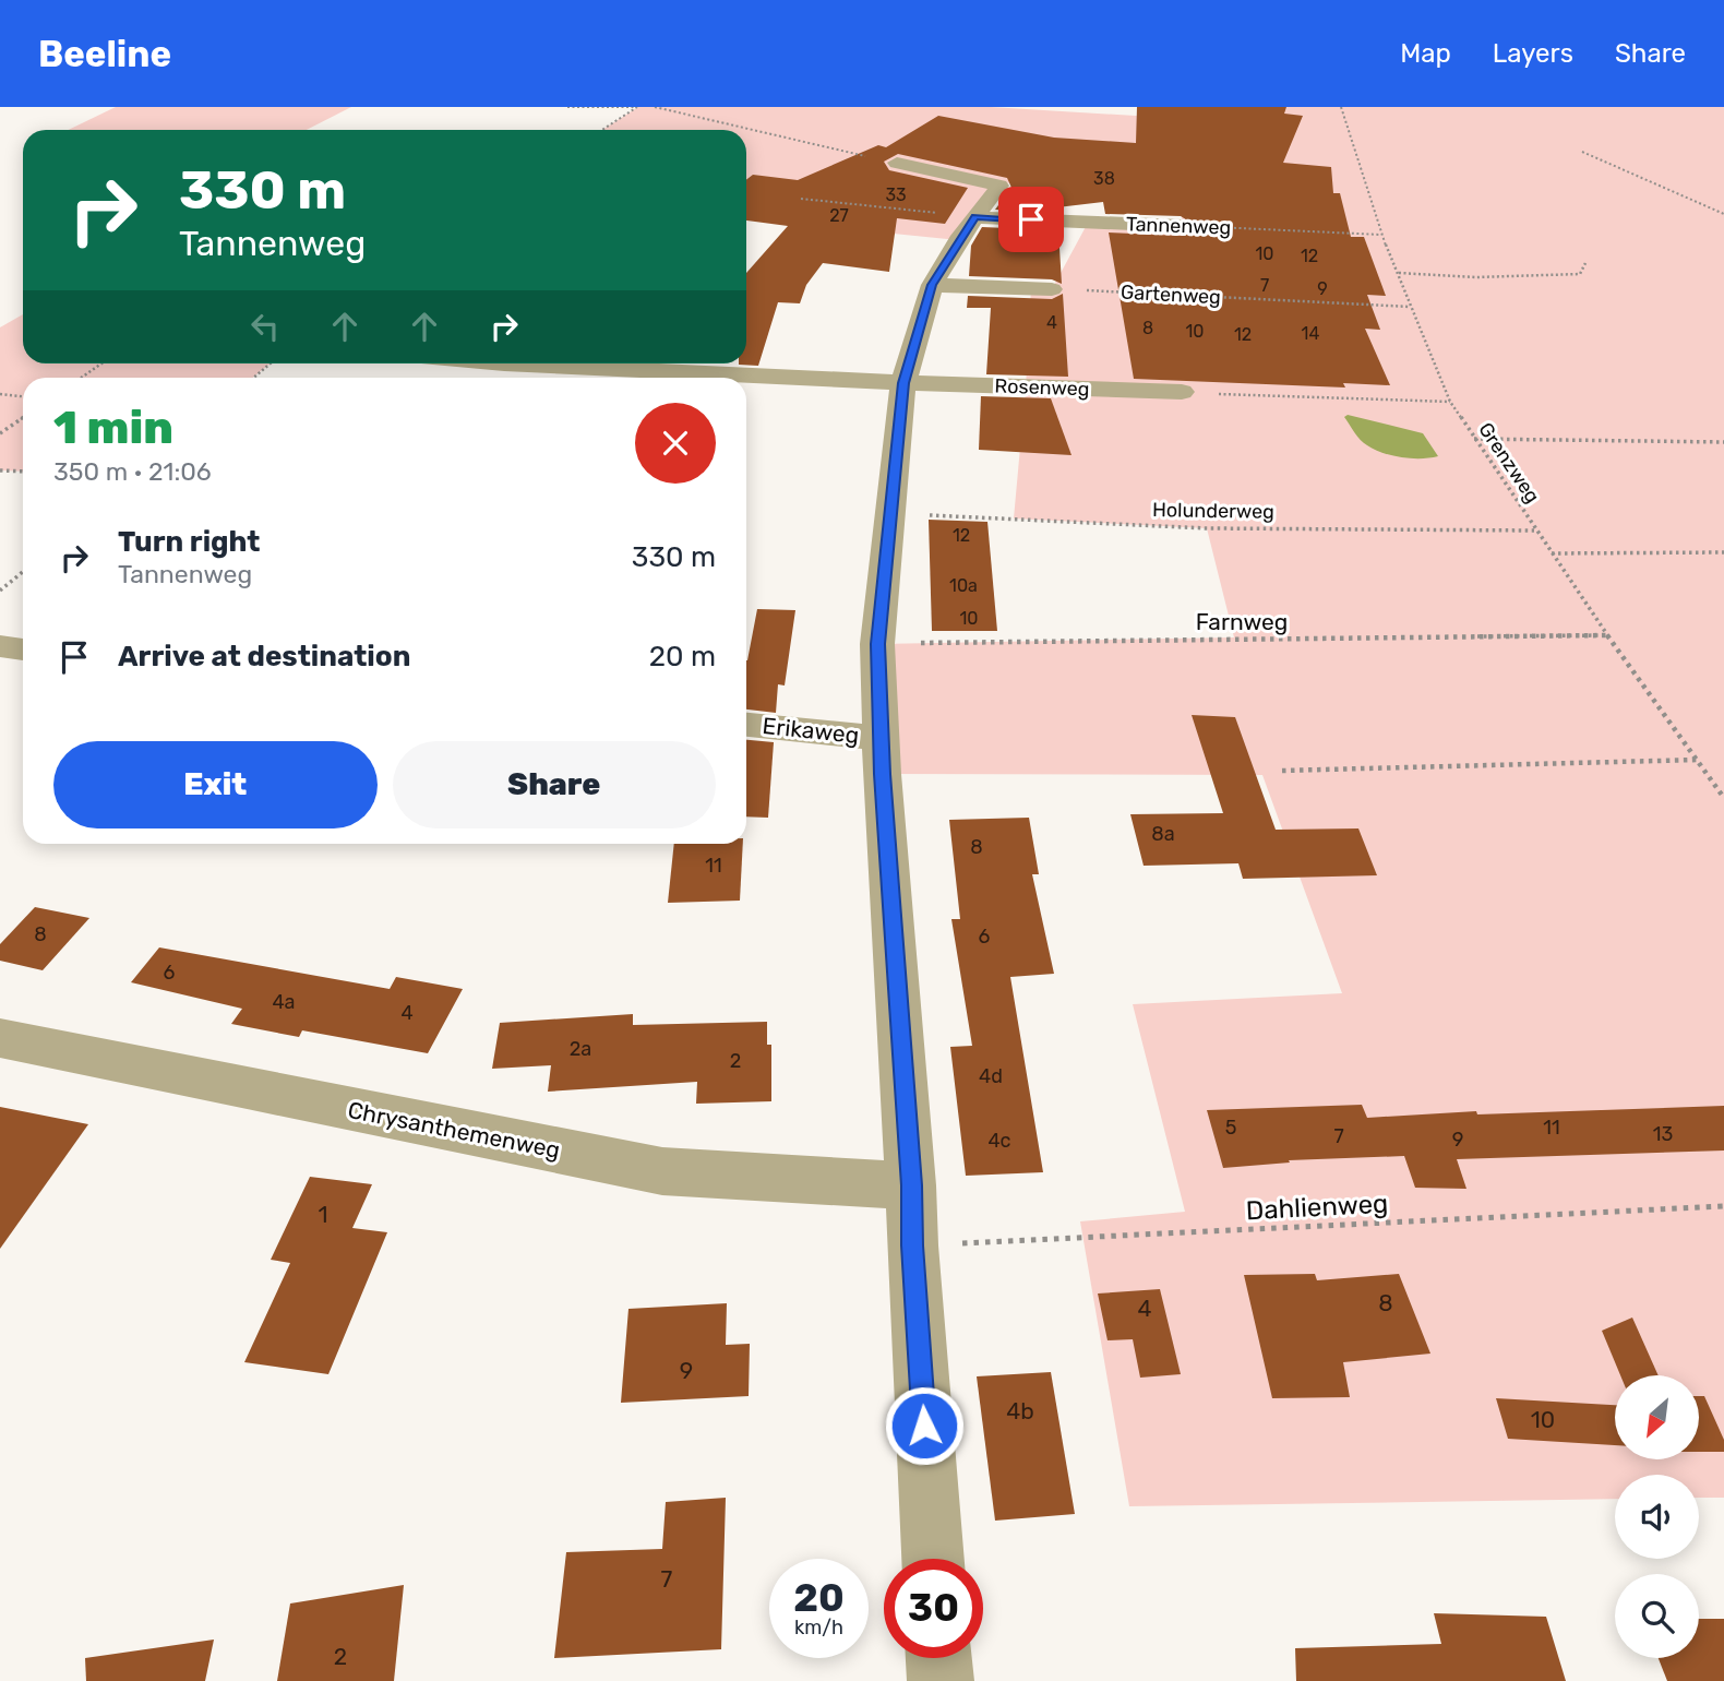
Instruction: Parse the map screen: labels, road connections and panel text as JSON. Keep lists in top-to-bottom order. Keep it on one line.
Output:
{"streets":{"street":["Tannenweg","Rosenweg","Erikaweg","Chrysanthemenweg"],"path":["Gartenweg","Grenzweg","Holunderweg","Farnweg","Dahlienweg"]},"crossings":[["Tannenweg","Grenzweg"],["Gartenweg","Grenzweg"],["Grenzweg","Holunderweg"],["Grenzweg","Farnweg"]],"house_numbers":["38","33","27","10","12","7","9","4","8","10","14","12","12","10a","10","8a","8","11","8","6","6","4a","4","2a","2","4d","5","11","13","7","9","4c","1","8","4","9","4b","10","7","2"],"north":"bottom left","page":{"header":"Beeline","nav":["Map","Layers","Share"],"turn":["330 m","Tannenweg"],"heading":["1 min","350 m · 21:06"],"list":[{"name":"Turn right","note":"Tannenweg","value":"330 m"},{"name":"Arrive at destination","value":"20 m"}],"buttons":["Exit","Share"],"speed":"20 km/h","limit":"30"}}
